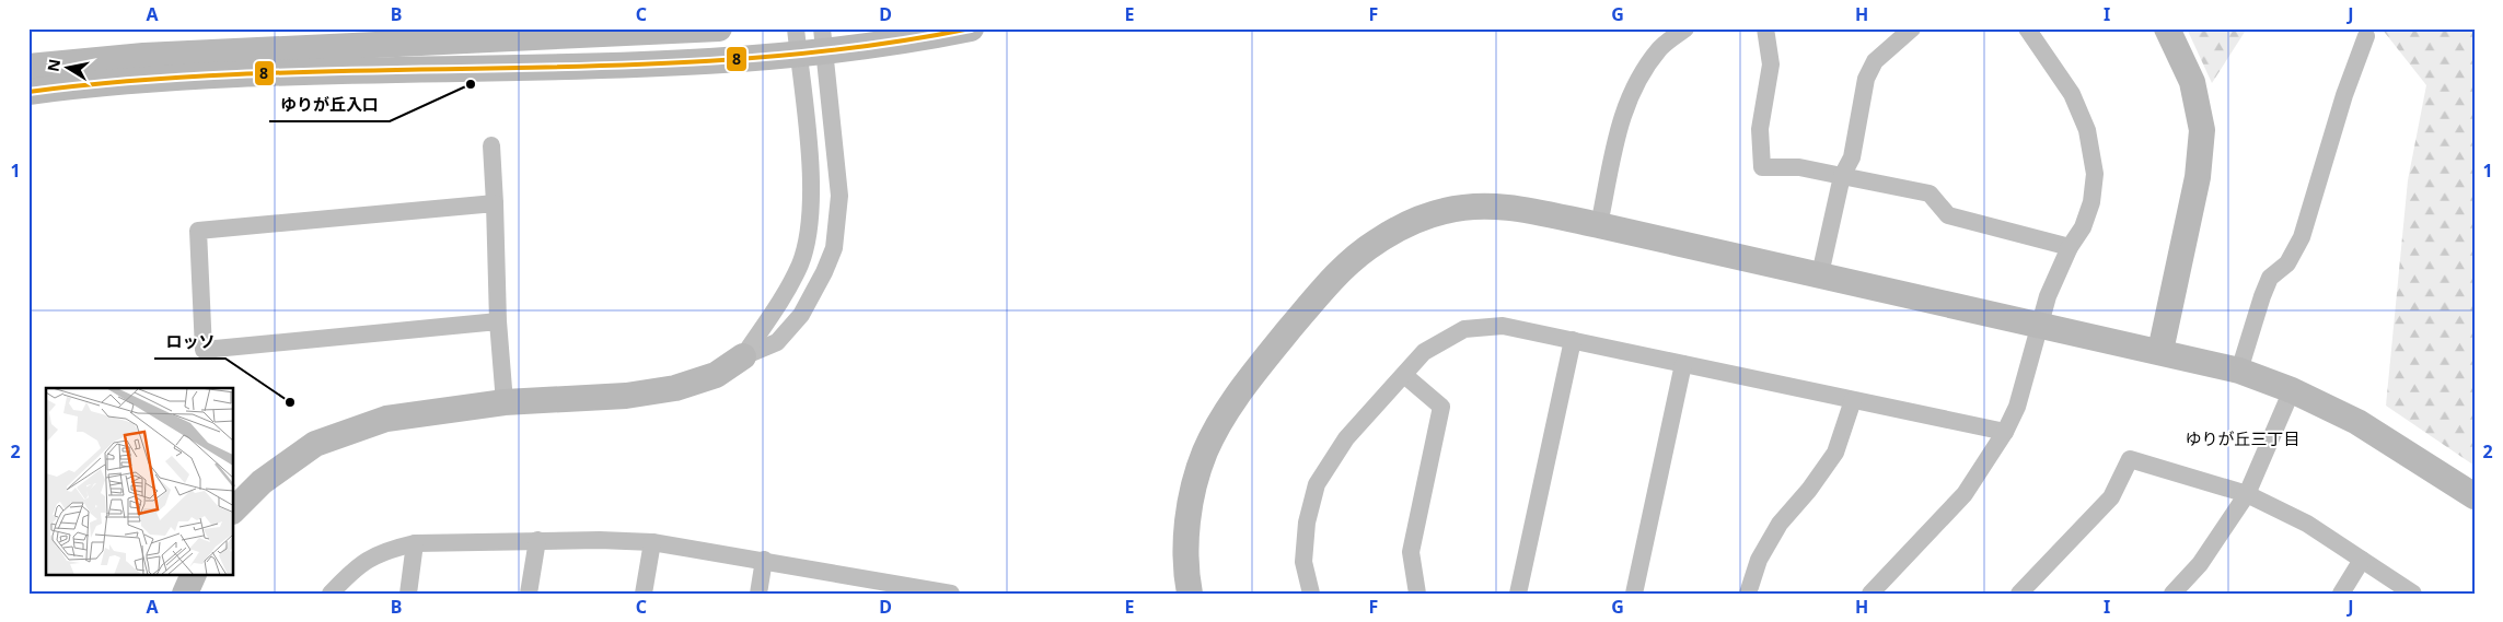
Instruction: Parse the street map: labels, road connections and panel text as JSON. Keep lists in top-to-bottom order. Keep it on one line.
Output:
{"districts":["ゆりが丘三丁目"],"places":["ゆりが丘入口","ロッソ"],"lines":["transit line 8"],"north":"left","grid":{"columns":["A","B","C","D","E","F","G","H","I","J"],"rows":["1","2"]}}
